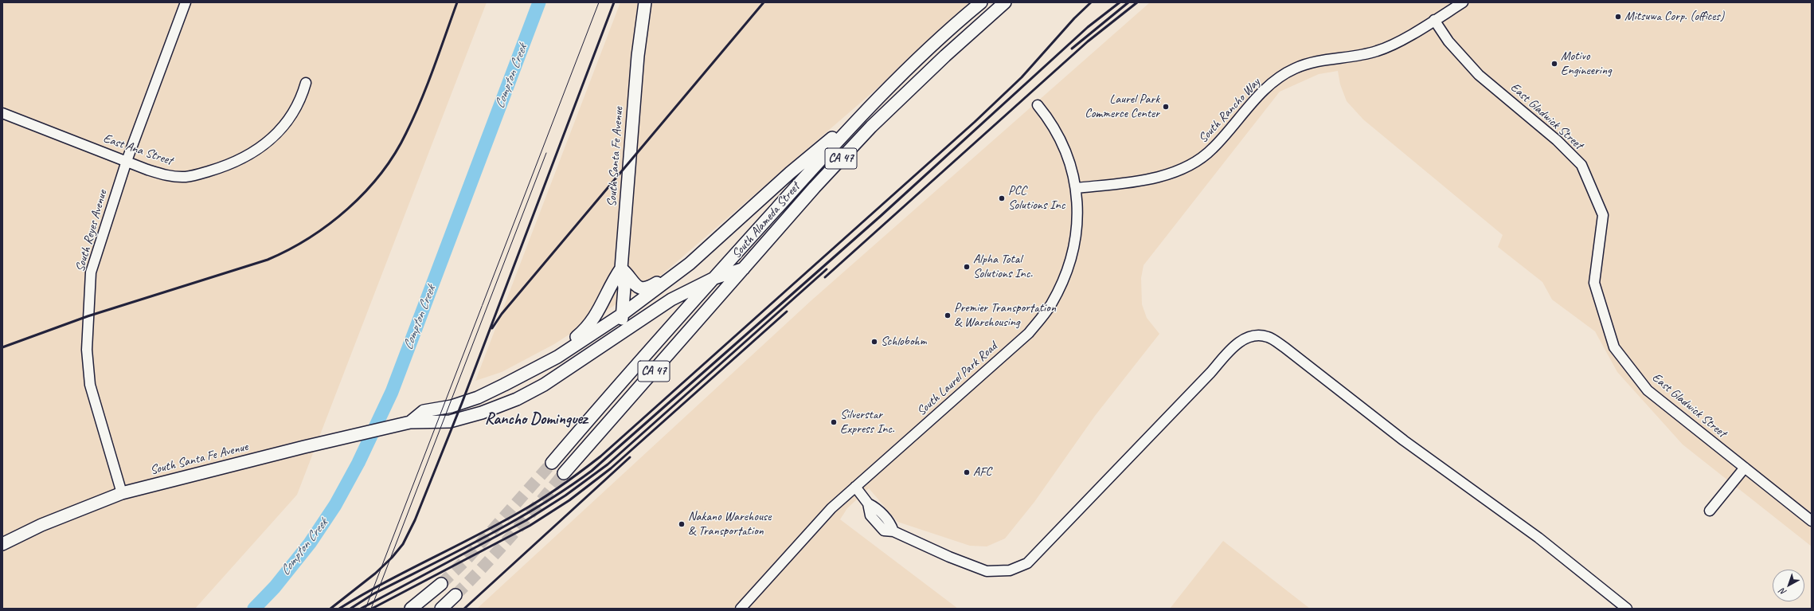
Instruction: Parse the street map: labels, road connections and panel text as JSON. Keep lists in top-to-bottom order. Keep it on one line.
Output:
{"streets":{"main road":["South Santa Fe Avenue","CA 47","South Alameda Street"],"street":["South Rancho Way","East Gladwick Street","East Ana Street","South Reyes Avenue","South Laurel Park Road"]},"crossings":[["South Rancho Way","East Gladwick Street"],["South Rancho Way","South Laurel Park Road"],["East Ana Street","South Reyes Avenue"],["South Santa Fe Avenue","South Reyes Avenue"]],"districts":["Rancho Dominguez"],"water":["Compton Creek"],"places":["Mitsuwa Corp. (offices)","Motivo Engineering","Laurel Park Commerce Center","PCC Solutions Inc","Alpha Total Solutions Inc.","Premier Transportation & Warehousing","Schlobohm","Silverstar Express Inc.","AFC","Nakano Warehouse & Transportation"],"north":"bottom left"}
